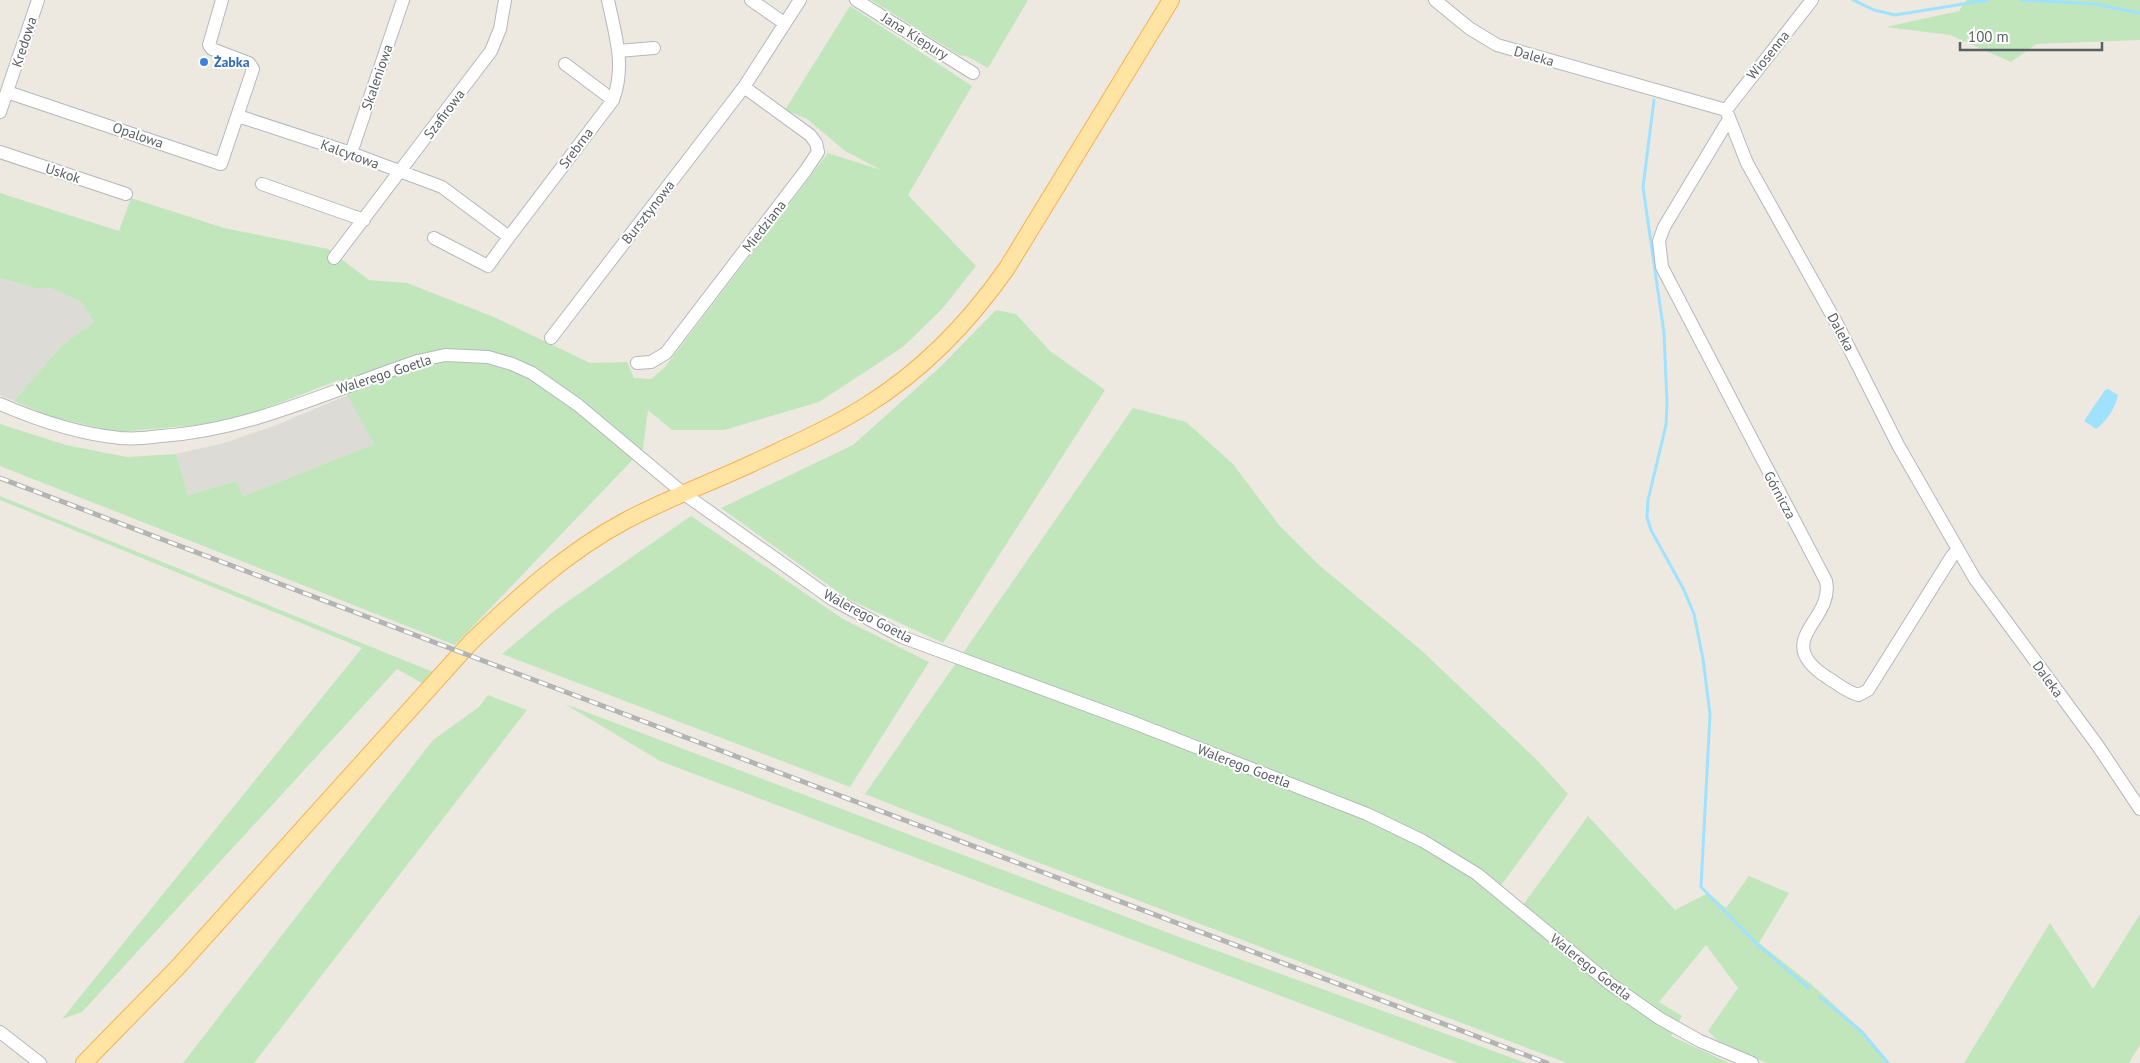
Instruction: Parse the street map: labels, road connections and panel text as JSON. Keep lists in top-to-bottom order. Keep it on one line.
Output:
{"streets":{"street":["Jana Kiepury","Kredowa","Wiosenna","Daleka","Skaleniowa","Szafirowa","Opalowa","Srebrna","Kalcytowa","Uskok","Bursztynowa","Miedziana","Walerego Goetla","Górnicza"]},"crossings":[["Kredowa","Opalowa"],["Wiosenna","Daleka"],["Wiosenna","Górnicza"],["Daleka","Górnicza"],["Skaleniowa","Kalcytowa"],["Szafirowa","Kalcytowa"],["Opalowa","Kalcytowa"],["Srebrna","Kalcytowa"],["Bursztynowa","Miedziana"]],"places":["Żabka"],"scale_bar":"100 m"}
